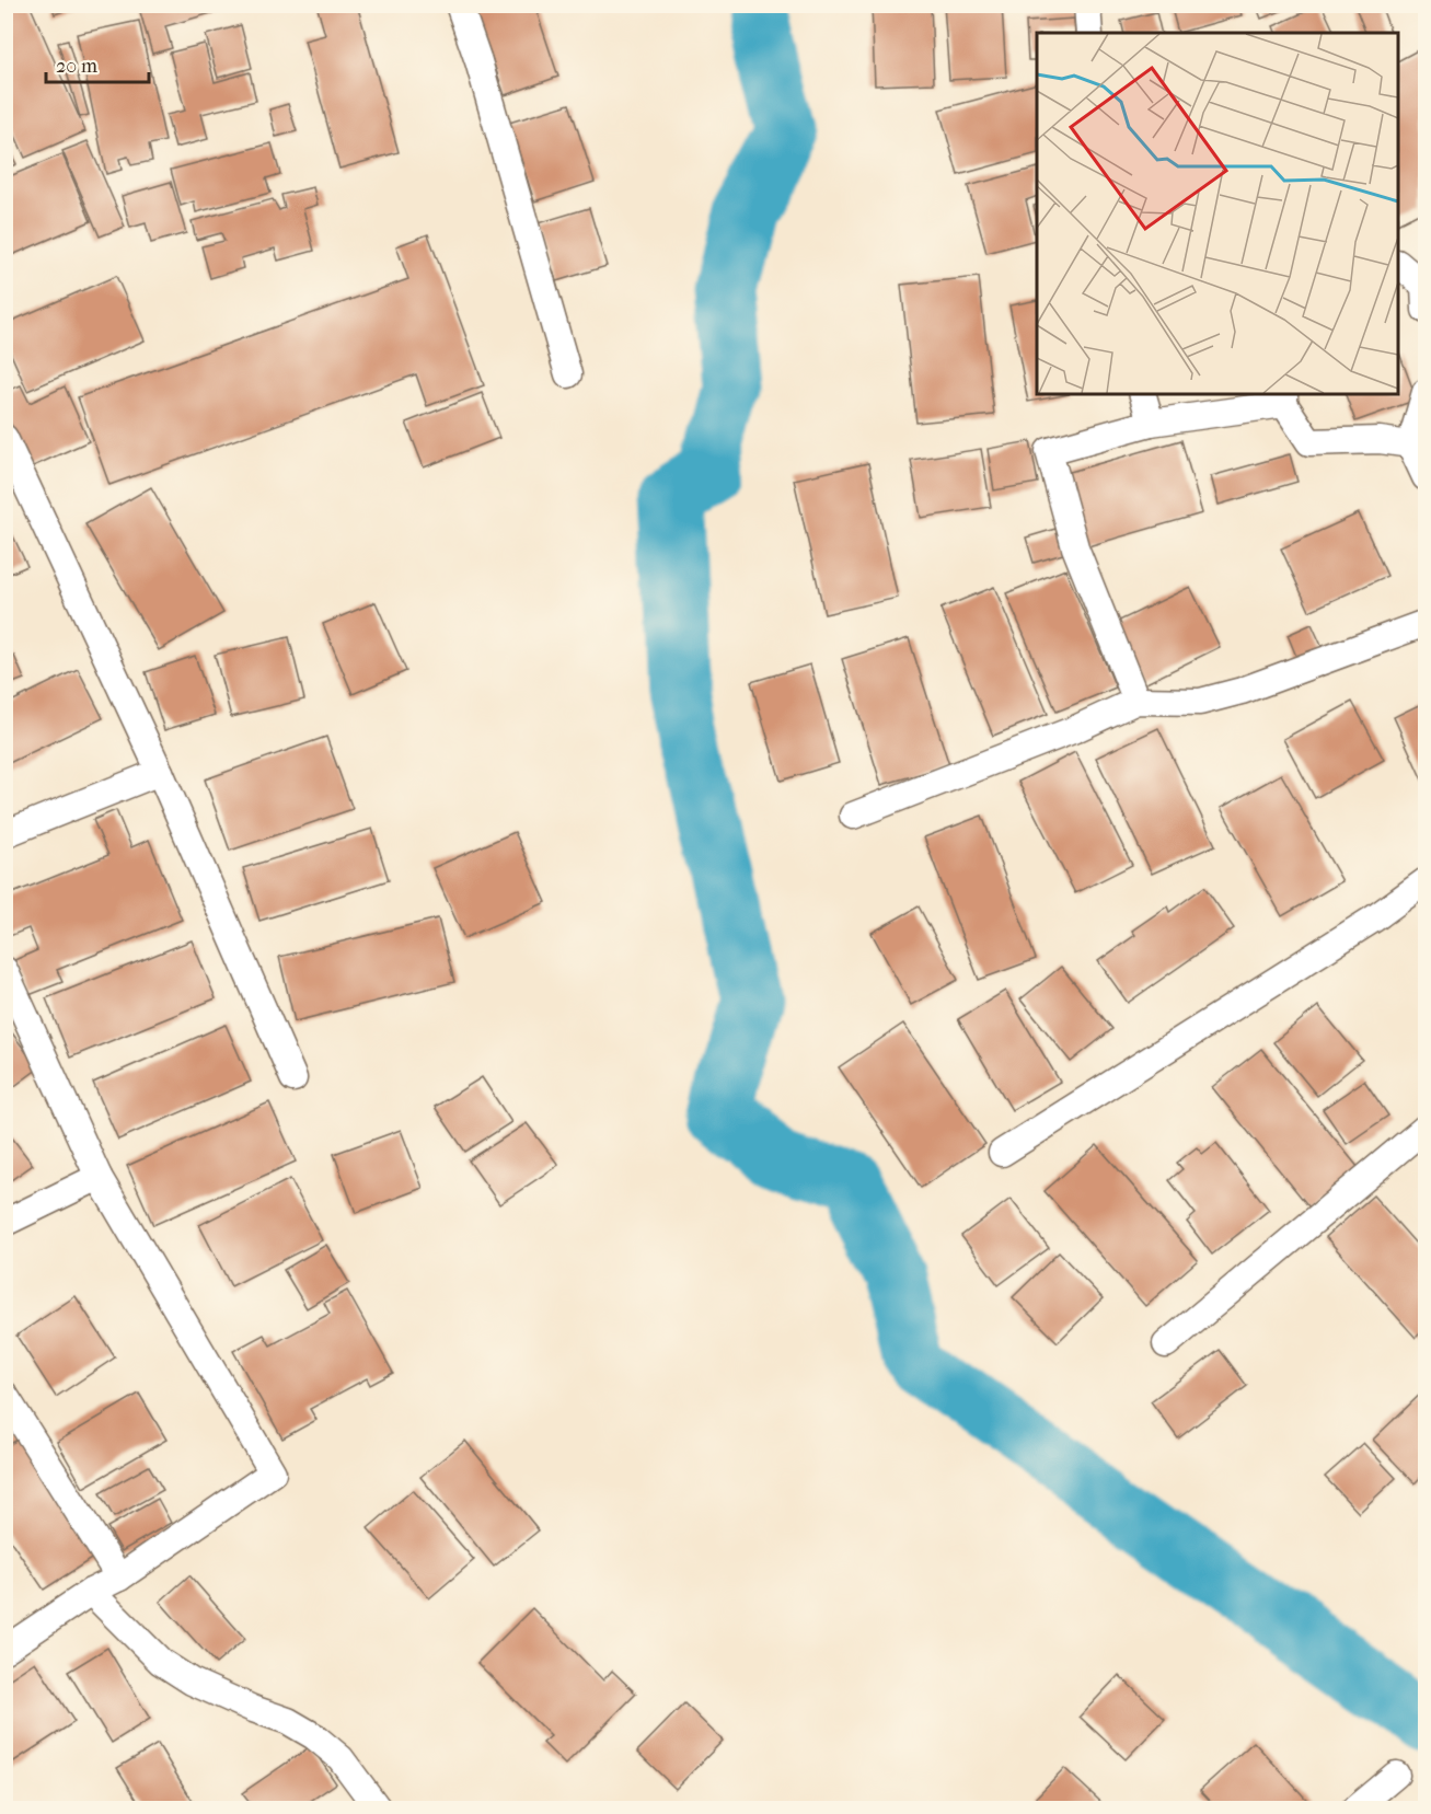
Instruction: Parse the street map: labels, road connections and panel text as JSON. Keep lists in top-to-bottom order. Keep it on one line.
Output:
{"scale_bar":"20 m"}
